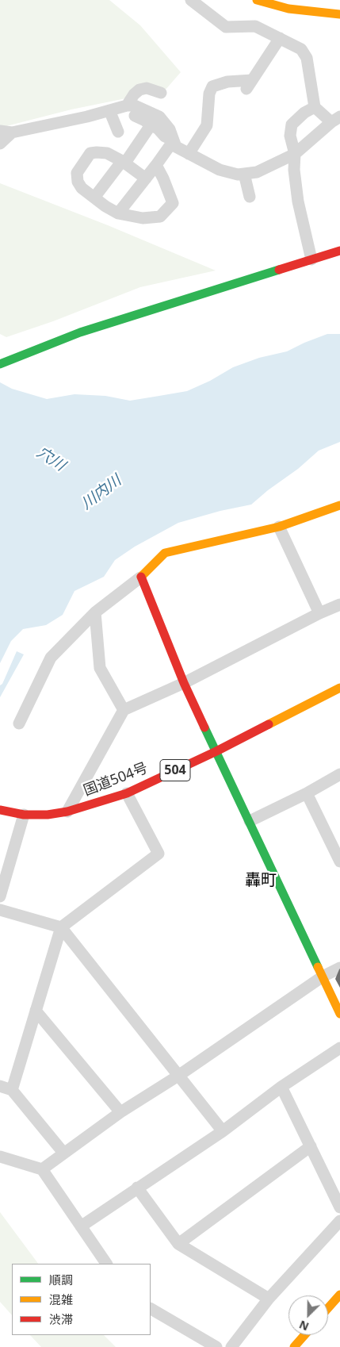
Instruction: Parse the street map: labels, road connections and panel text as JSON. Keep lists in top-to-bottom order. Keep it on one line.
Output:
{"streets":{"main road":["504","国道504号"]},"districts":["轟町"],"water":["穴川","川内川"],"legend":["順調","混雑","渋滞"],"north":"bottom left"}
